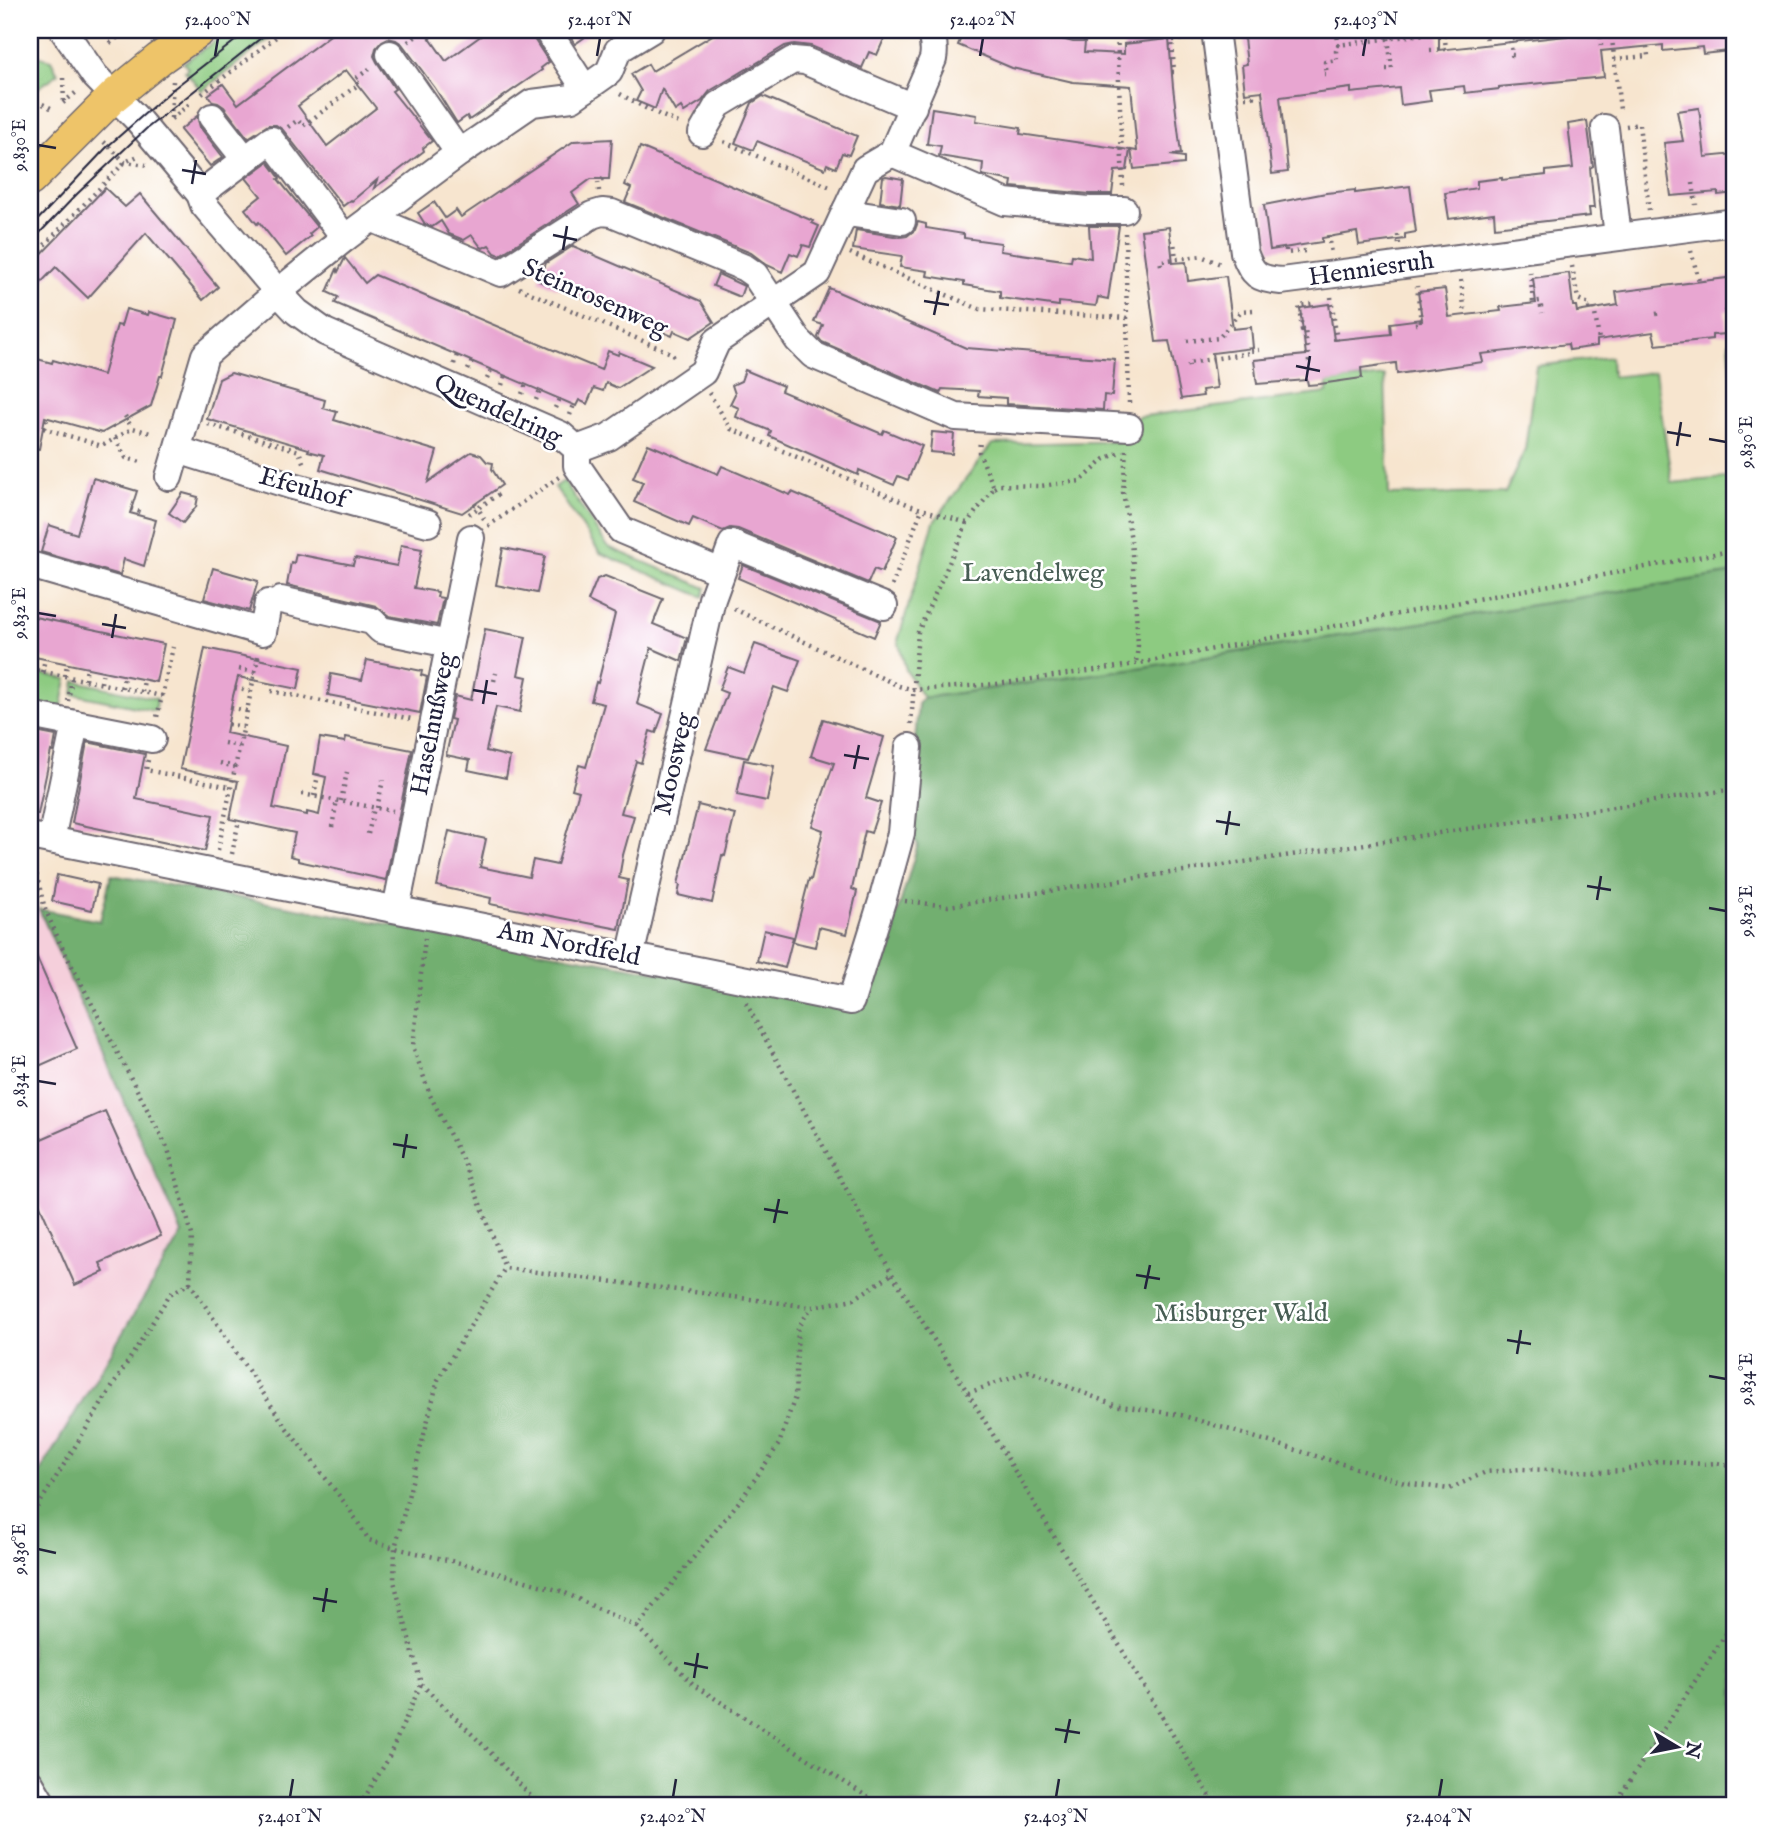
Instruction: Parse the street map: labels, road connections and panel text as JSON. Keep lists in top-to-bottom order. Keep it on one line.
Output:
{"streets":{"street":["Henniesruh","Quendelring","Efeuhof","Haselnußweg","Moosweg","Am Nordfeld"],"path":["Steinrosenweg"]},"crossings":[["Haselnußweg","Am Nordfeld"],["Moosweg","Am Nordfeld"]],"parks":["Lavendelweg","Misburger Wald"],"north":"right","coordinates":["52.400°N","52.401°N","52.402°N","52.403°N","9.830°E","9.832°E","9.834°E","9.836°E","52.404°N"]}
